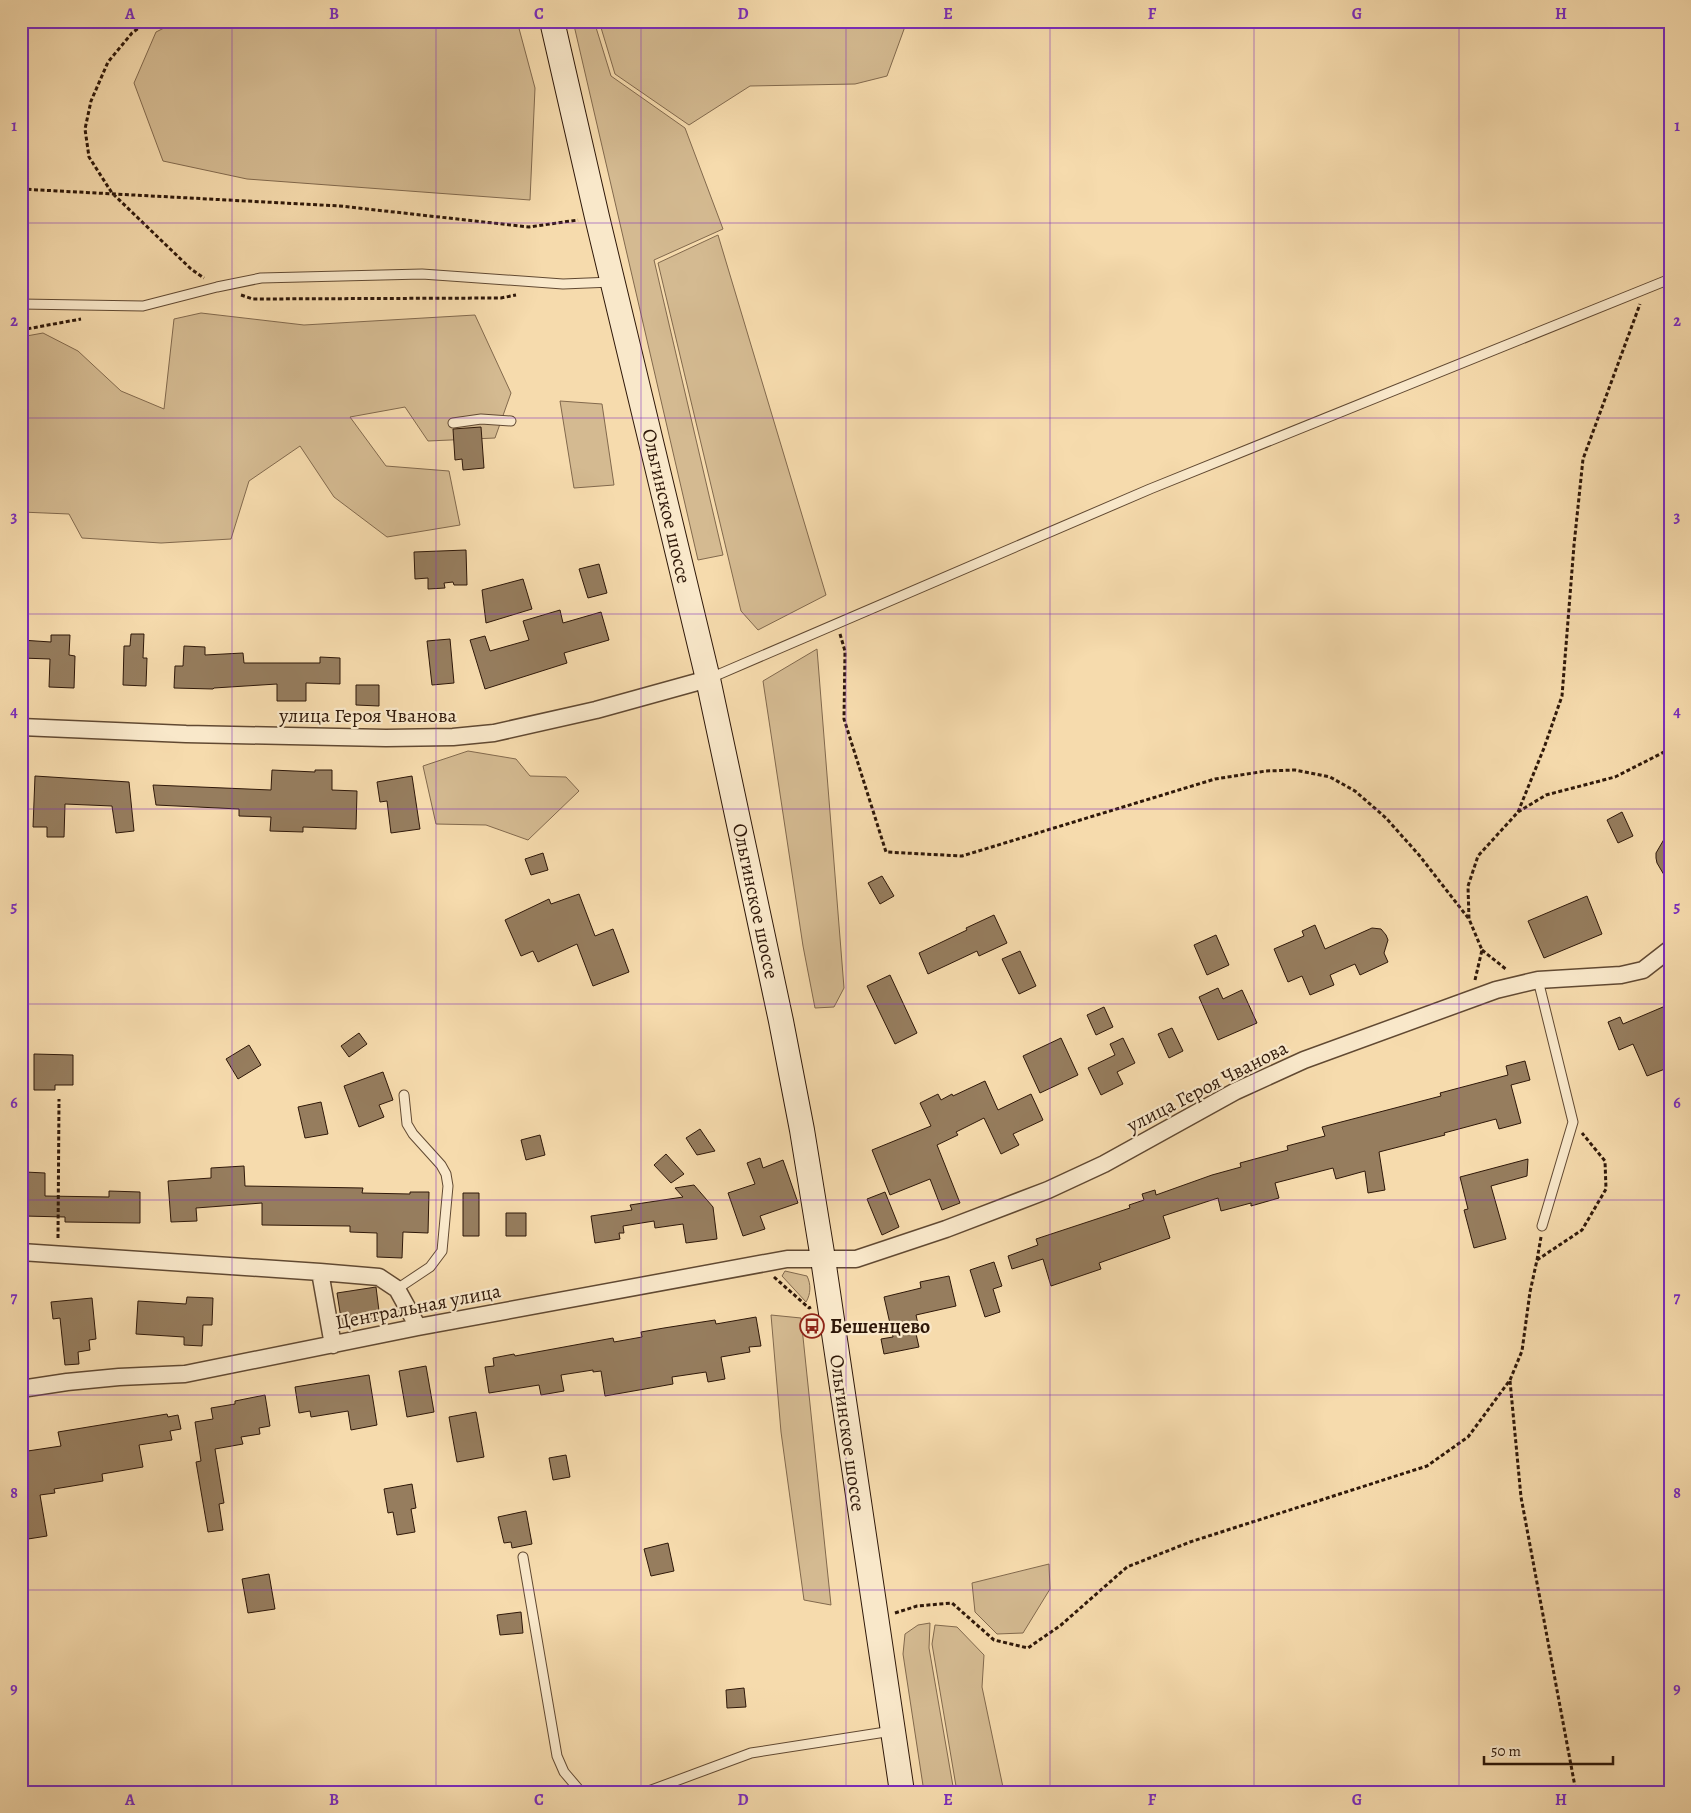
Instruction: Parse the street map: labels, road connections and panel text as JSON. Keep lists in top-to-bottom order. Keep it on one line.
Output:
{"streets":{"main road":["Ольгинское шоссе"],"street":["улица Героя Чванова","Центральная улица"]},"crossings":[["Ольгинское шоссе","улица Героя Чванова"],["Ольгинское шоссе","Центральная улица"],["улица Героя Чванова","Центральная улица"]],"places":{"bus stop":["Бешенцево"]},"scale_bar":"50 m","grid":{"columns":["A","B","C","D","E","F","G","H"],"rows":["1","2","3","4","5","6","7","8","9"]}}
